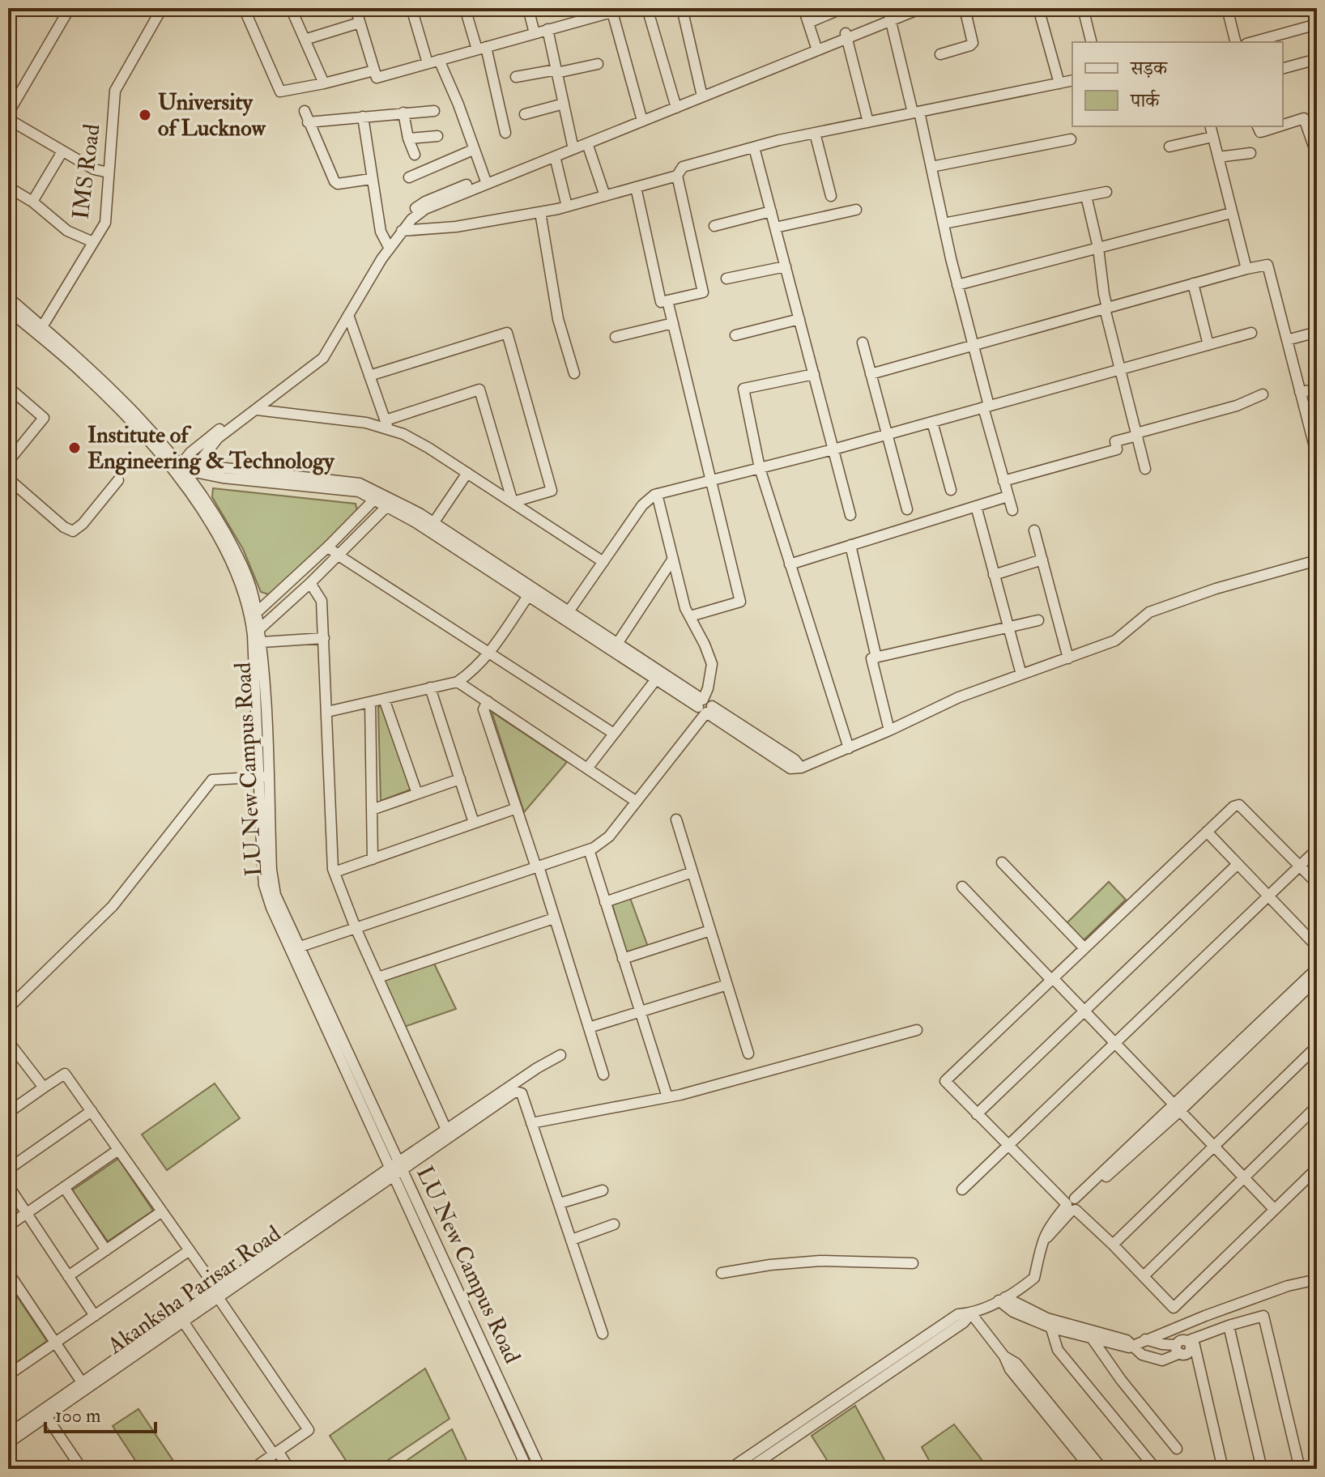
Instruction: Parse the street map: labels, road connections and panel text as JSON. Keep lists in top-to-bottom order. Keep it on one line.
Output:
{"streets":{"street":["IMS Road","LU New Campus Road","Akanksha Parisar Road"]},"crossings":[["IMS Road","LU New Campus Road"],["LU New Campus Road","Akanksha Parisar Road"]],"places":["University of Lucknow","Institute of Engineering & Technology"],"legend":["सड़क","पार्क"],"scale_bar":"100 m"}
